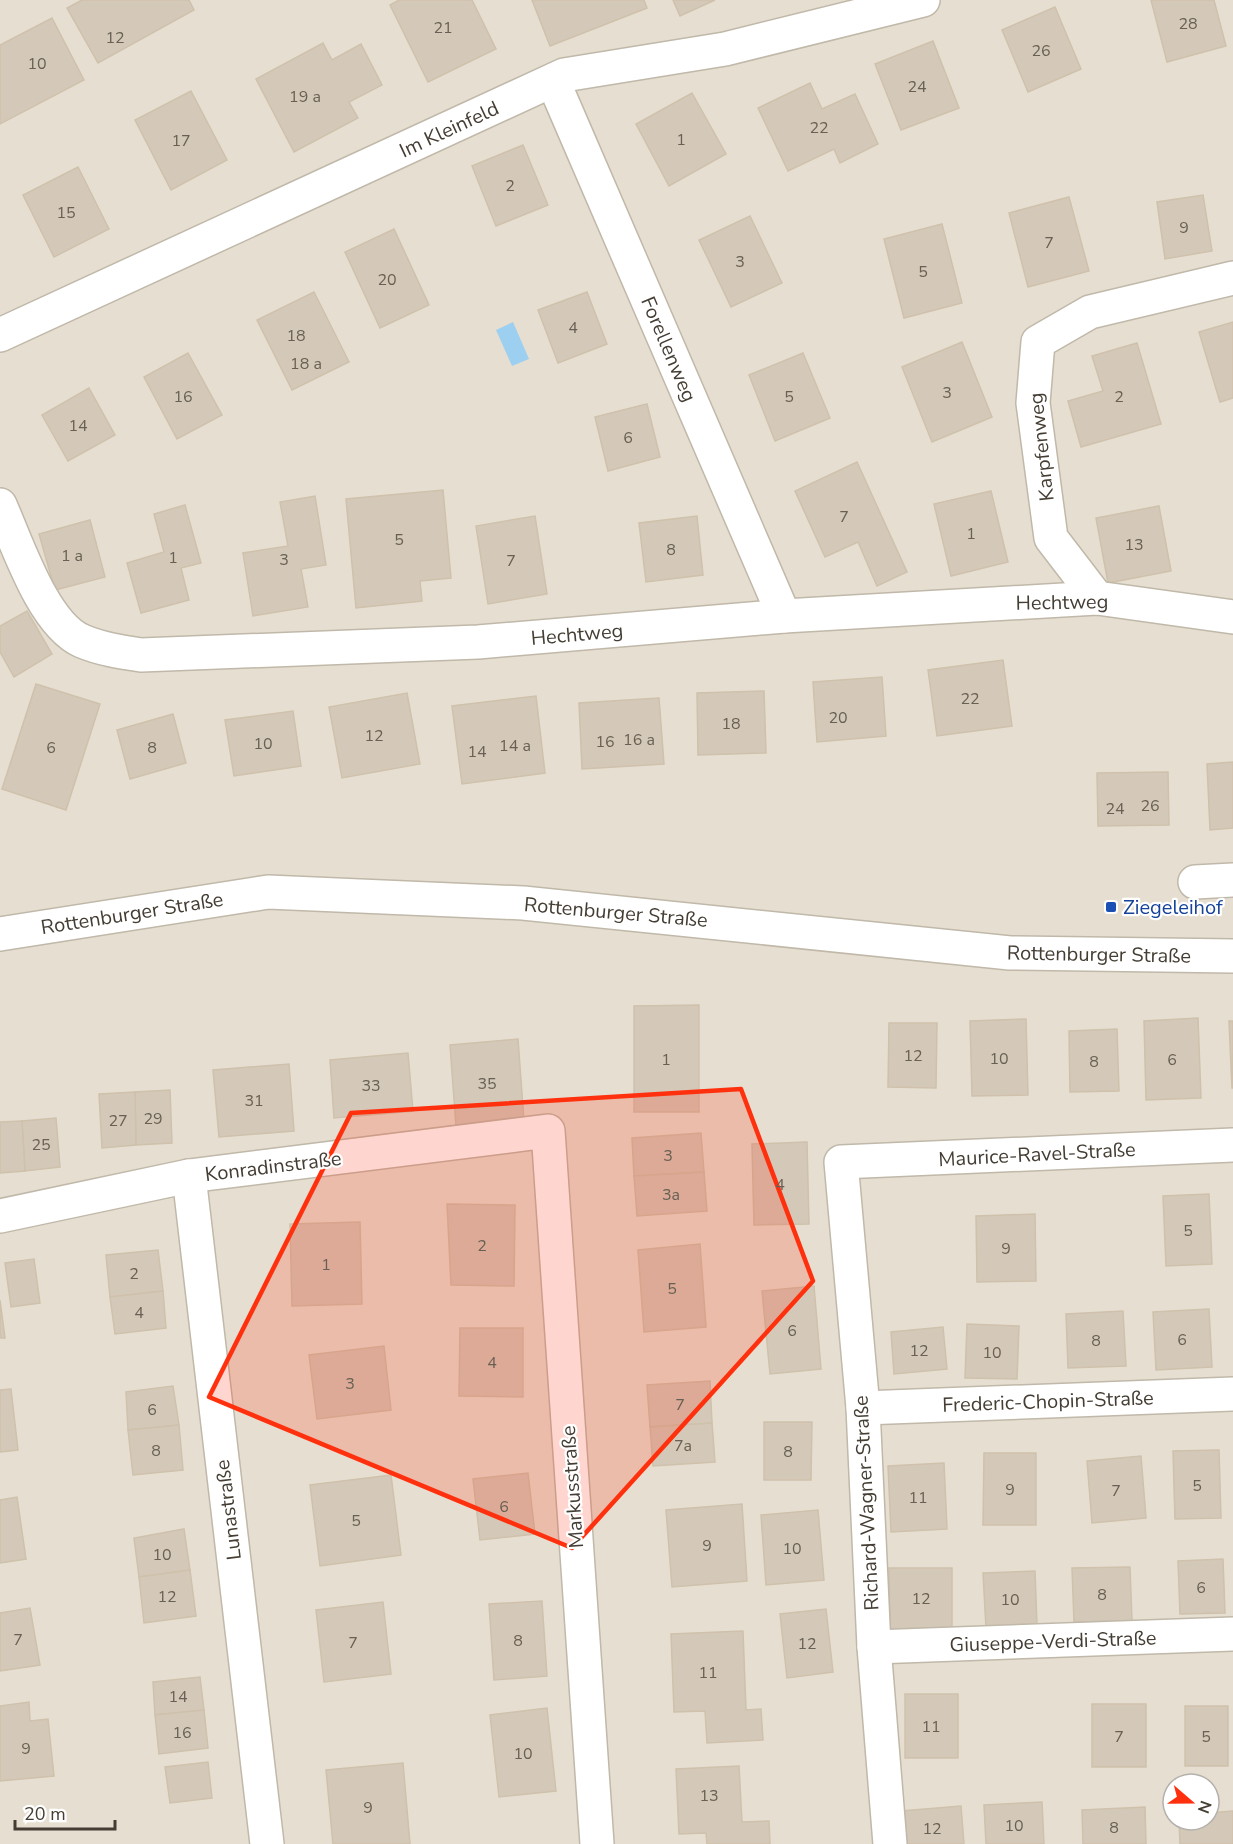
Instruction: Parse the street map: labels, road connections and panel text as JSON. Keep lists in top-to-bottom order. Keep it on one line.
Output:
{"streets":{"street":["Im Kleinfeld","Forellenweg","Karpfenweg","Hechtweg","Rottenburger Straße","Maurice-Ravel-Straße","Konradinstraße","Frederic-Chopin-Straße","Markusstraße","Richard-Wagner-Straße","Lunastraße","Giuseppe-Verdi-Straße"]},"crossings":[["Im Kleinfeld","Forellenweg"],["Forellenweg","Hechtweg"],["Karpfenweg","Hechtweg"],["Maurice-Ravel-Straße","Richard-Wagner-Straße"],["Konradinstraße","Markusstraße"],["Konradinstraße","Lunastraße"],["Frederic-Chopin-Straße","Richard-Wagner-Straße"],["Richard-Wagner-Straße","Giuseppe-Verdi-Straße"]],"places":{"transit":["Ziegeleihof"]},"house_numbers":["28","21","12","26","10","24","19 a","22","1","17","2","15","9","7","3","5","20","4","18","18 a","3","16","5","2","14","6","7","1","5","13","8","1 a","1","3","7","22","20","18","12","16 a","16","10","14 a","6","8","14","26","24","12","10","1","6","8","35","33","31","29","27","25","3","4","3a","5","2","9","1","2","5","4","6","6","8","12","10","4","3","7","6","7a","8","8","5","9","7","11","6","5","9","10","10","6","8","12","12","10","7","8","7","12","11","14","11","16","7","5","9","10","13","9","10","8","12"],"scale_bar":"20 m","north":"right"}
